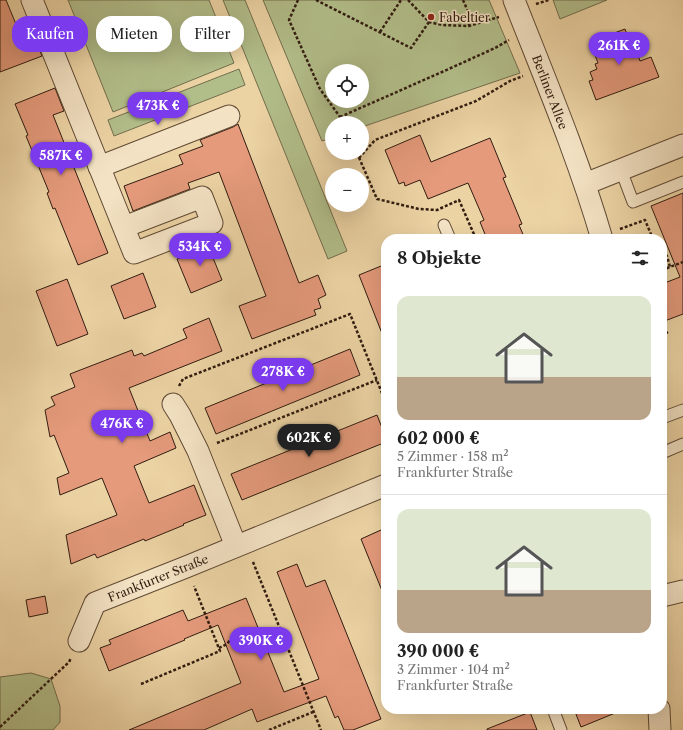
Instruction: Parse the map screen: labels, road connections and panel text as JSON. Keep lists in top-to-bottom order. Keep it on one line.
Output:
{"streets":{"street":["Berliner Allee","Frankfurter Straße"]},"places":["Fabeltier"],"page":{"chip":["Kaufen","Mieten","Filter"],"price":["261K €","473K €","587K €","534K €","278K €","476K €","602K €","390K €"],"map_buttons":["+","−"],"heading":"8 Objekte","list":[{"name":"602 000 €","note":"5 Zimmer · 158 m² · Frankfurter Straße"},{"name":"390 000 €","note":"3 Zimmer · 104 m² · Frankfurter Straße"}]}}
